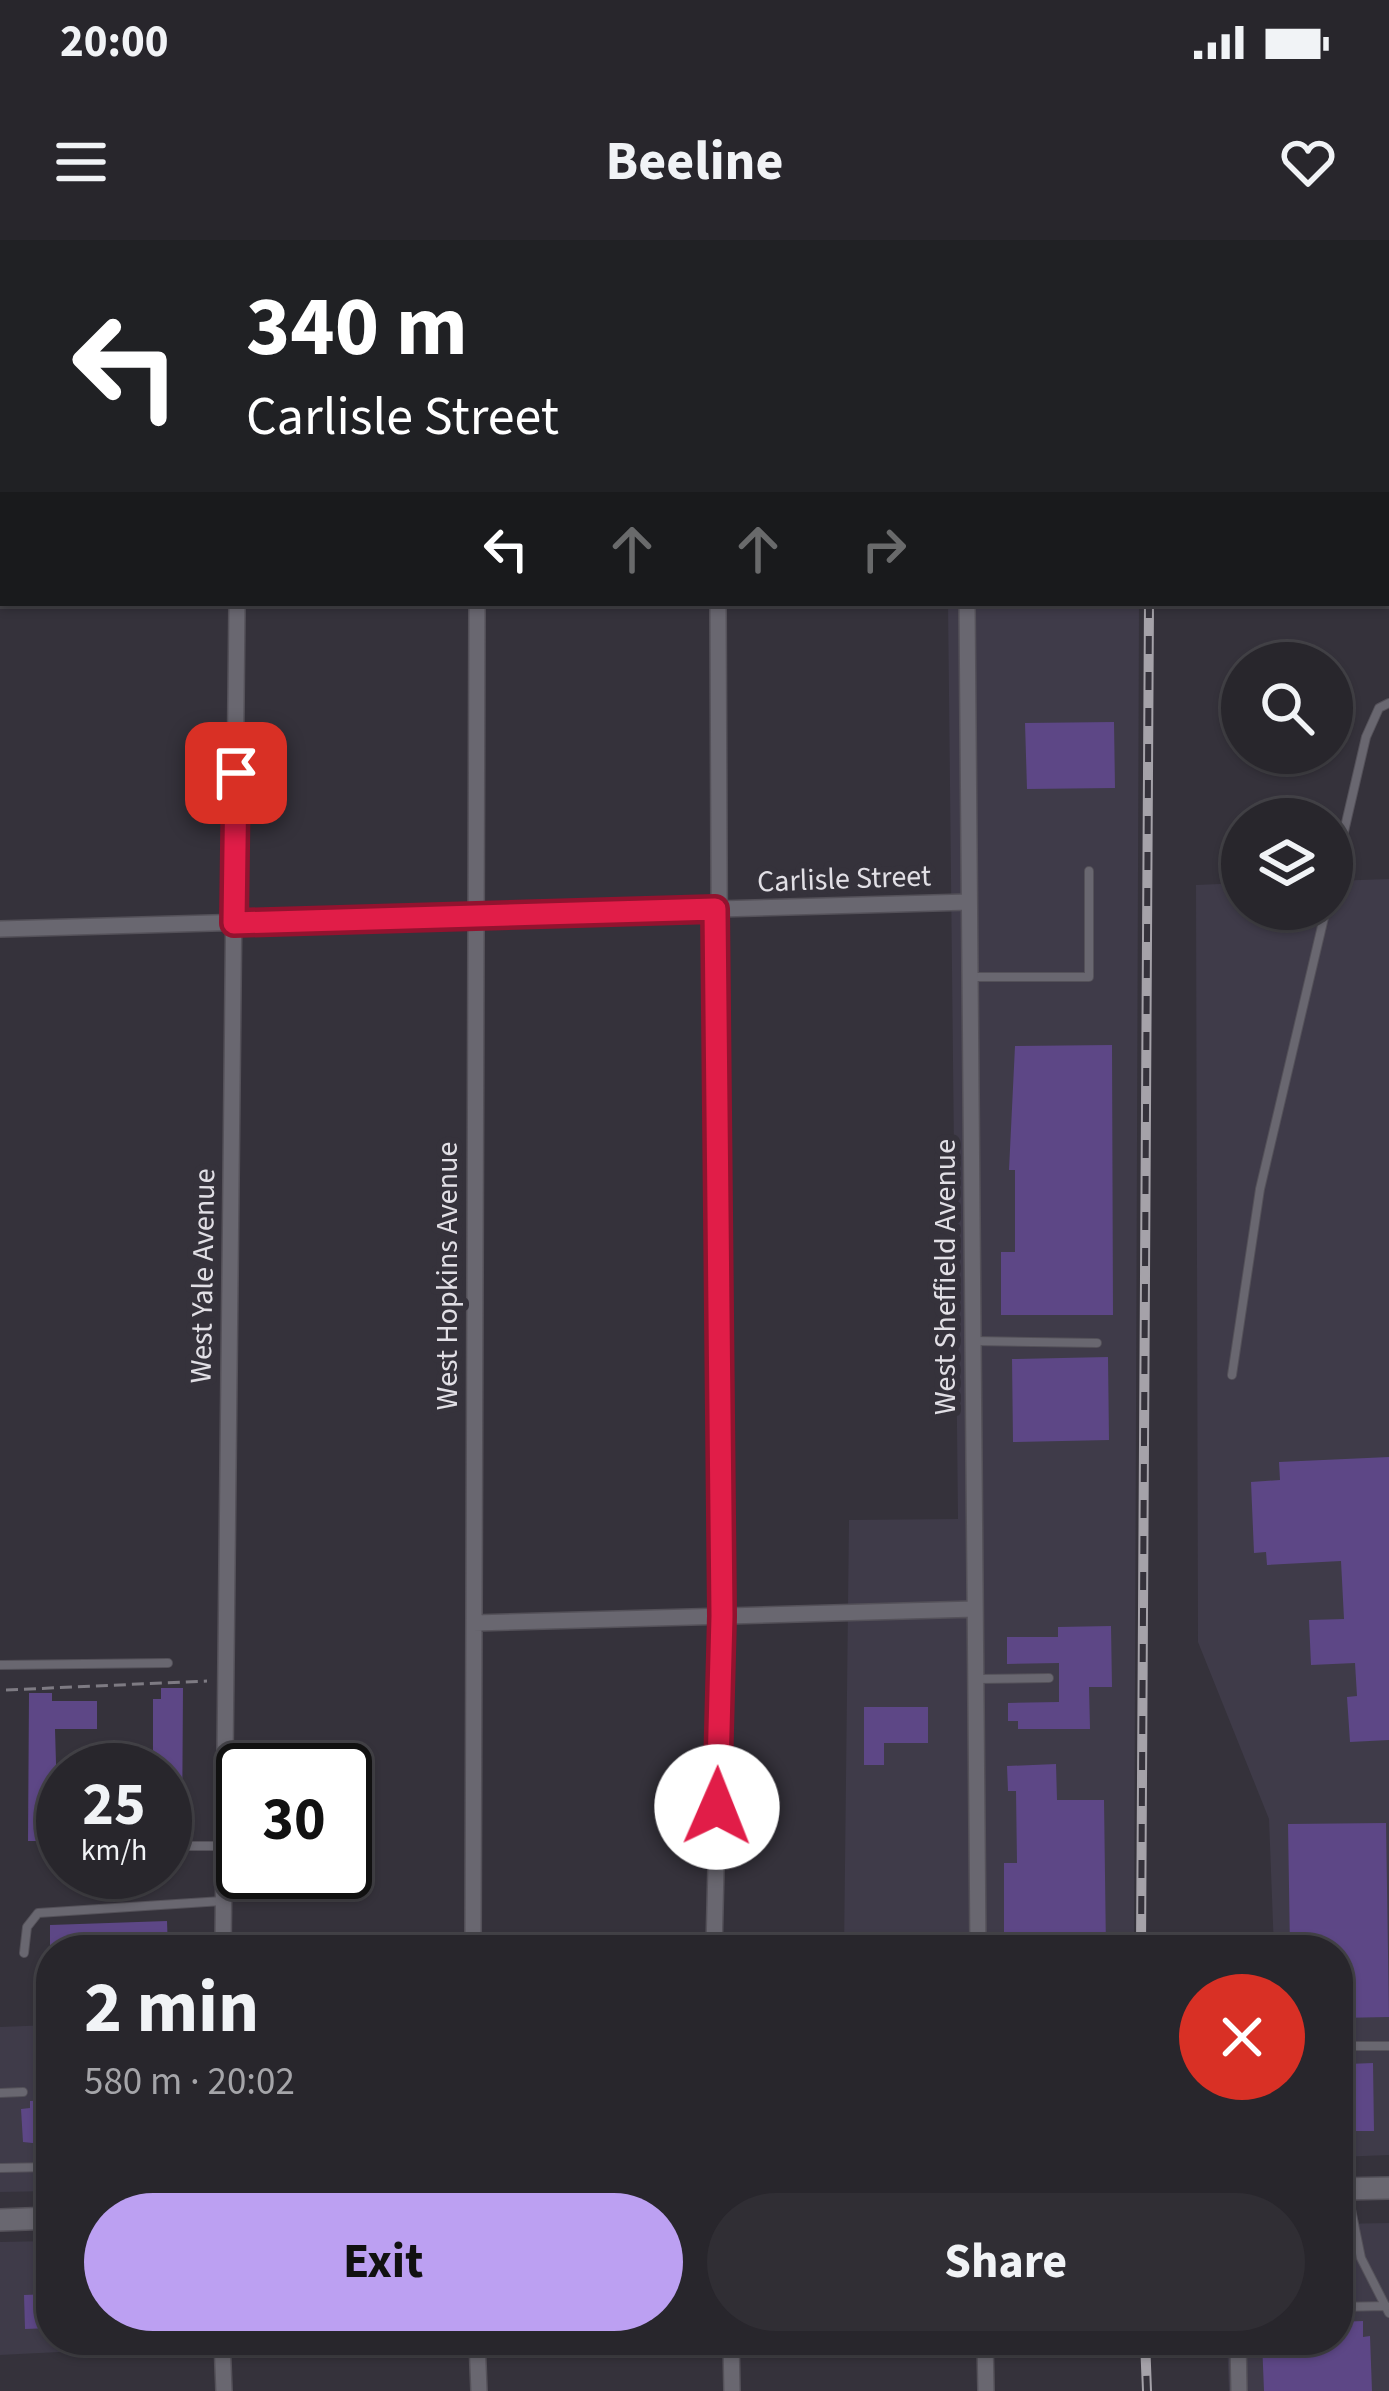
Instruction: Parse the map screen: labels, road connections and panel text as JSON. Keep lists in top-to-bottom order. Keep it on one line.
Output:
{"streets":{"street":["Carlisle Street","West Yale Avenue","West Hopkins Avenue","West Sheffield Avenue"]},"crossings":[["Carlisle Street","West Yale Avenue"],["Carlisle Street","West Hopkins Avenue"],["Carlisle Street","West Sheffield Avenue"]],"page":{"status":"20:00","header":"Beeline","turn":["340 m","Carlisle Street"],"speed":"25 km/h","limit":"30","heading":["2 min","580 m · 20:02"],"buttons":["Exit","Share"]}}
